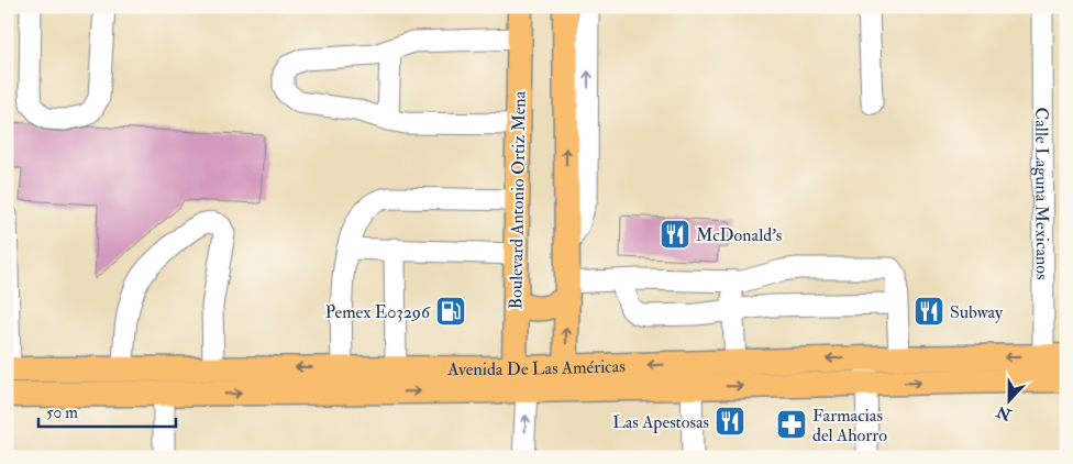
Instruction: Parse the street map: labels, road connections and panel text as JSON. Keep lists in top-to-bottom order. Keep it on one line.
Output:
{"streets":{"main road":["Boulevard Antonio Ortiz Mena","Avenida De Las Américas"],"street":["Calle Laguna Mexicanos"]},"crossings":[["Calle Laguna Mexicanos","Avenida De Las Américas"],["Boulevard Antonio Ortiz Mena","Avenida De Las Américas"]],"places":{"restaurant":["McDonald's","Subway","Las Apestosas"],"fuel station":["Pemex E03296"],"pharmacy":["Farmacias del Ahorro"]},"scale_bar":"50 m","north":"bottom"}
